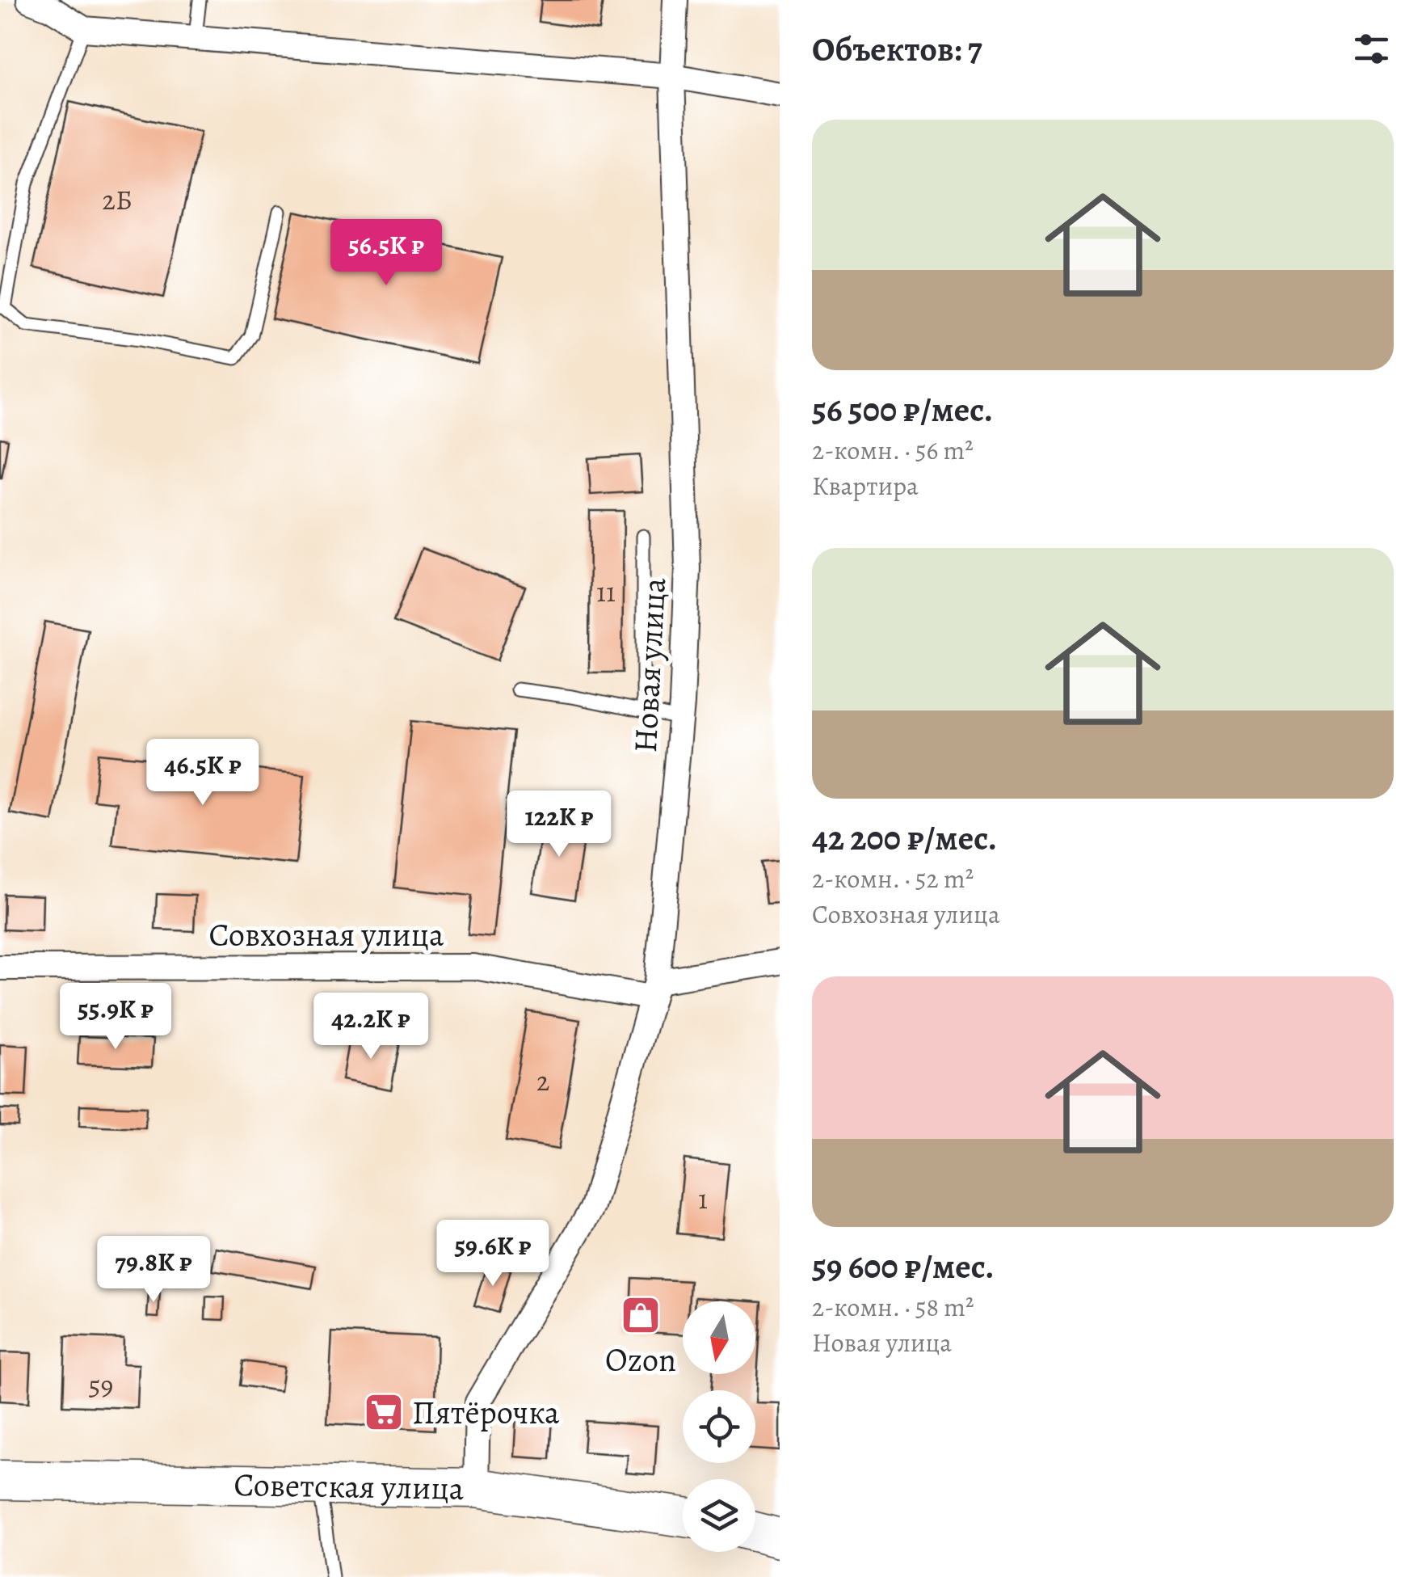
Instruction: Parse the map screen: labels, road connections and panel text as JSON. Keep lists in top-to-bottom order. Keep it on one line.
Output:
{"streets":{"main road":["Советская улица"],"street":["Новая улица","Совхозная улица"]},"crossings":[["Новая улица","Совхозная улица"],["Новая улица","Советская улица"]],"places":{"shop":["Ozon"],"supermarket":["Пятёрочка"]},"house_numbers":["2Б","11","2","1","59"],"north":"bottom","page":{"heading":"Объектов: 7","list":[{"name":"56 500 ₽/мес.","note":"2-комн. · 56 m² · Квартира"},{"name":"42 200 ₽/мес.","note":"2-комн. · 52 m² · Совхозная улица"},{"name":"59 600 ₽/мес.","note":"2-комн. · 58 m² · Новая улица"}],"price":["56.5K ₽","46.5K ₽","122K ₽","55.9K ₽","42.2K ₽","59.6K ₽","79.8K ₽"]}}
